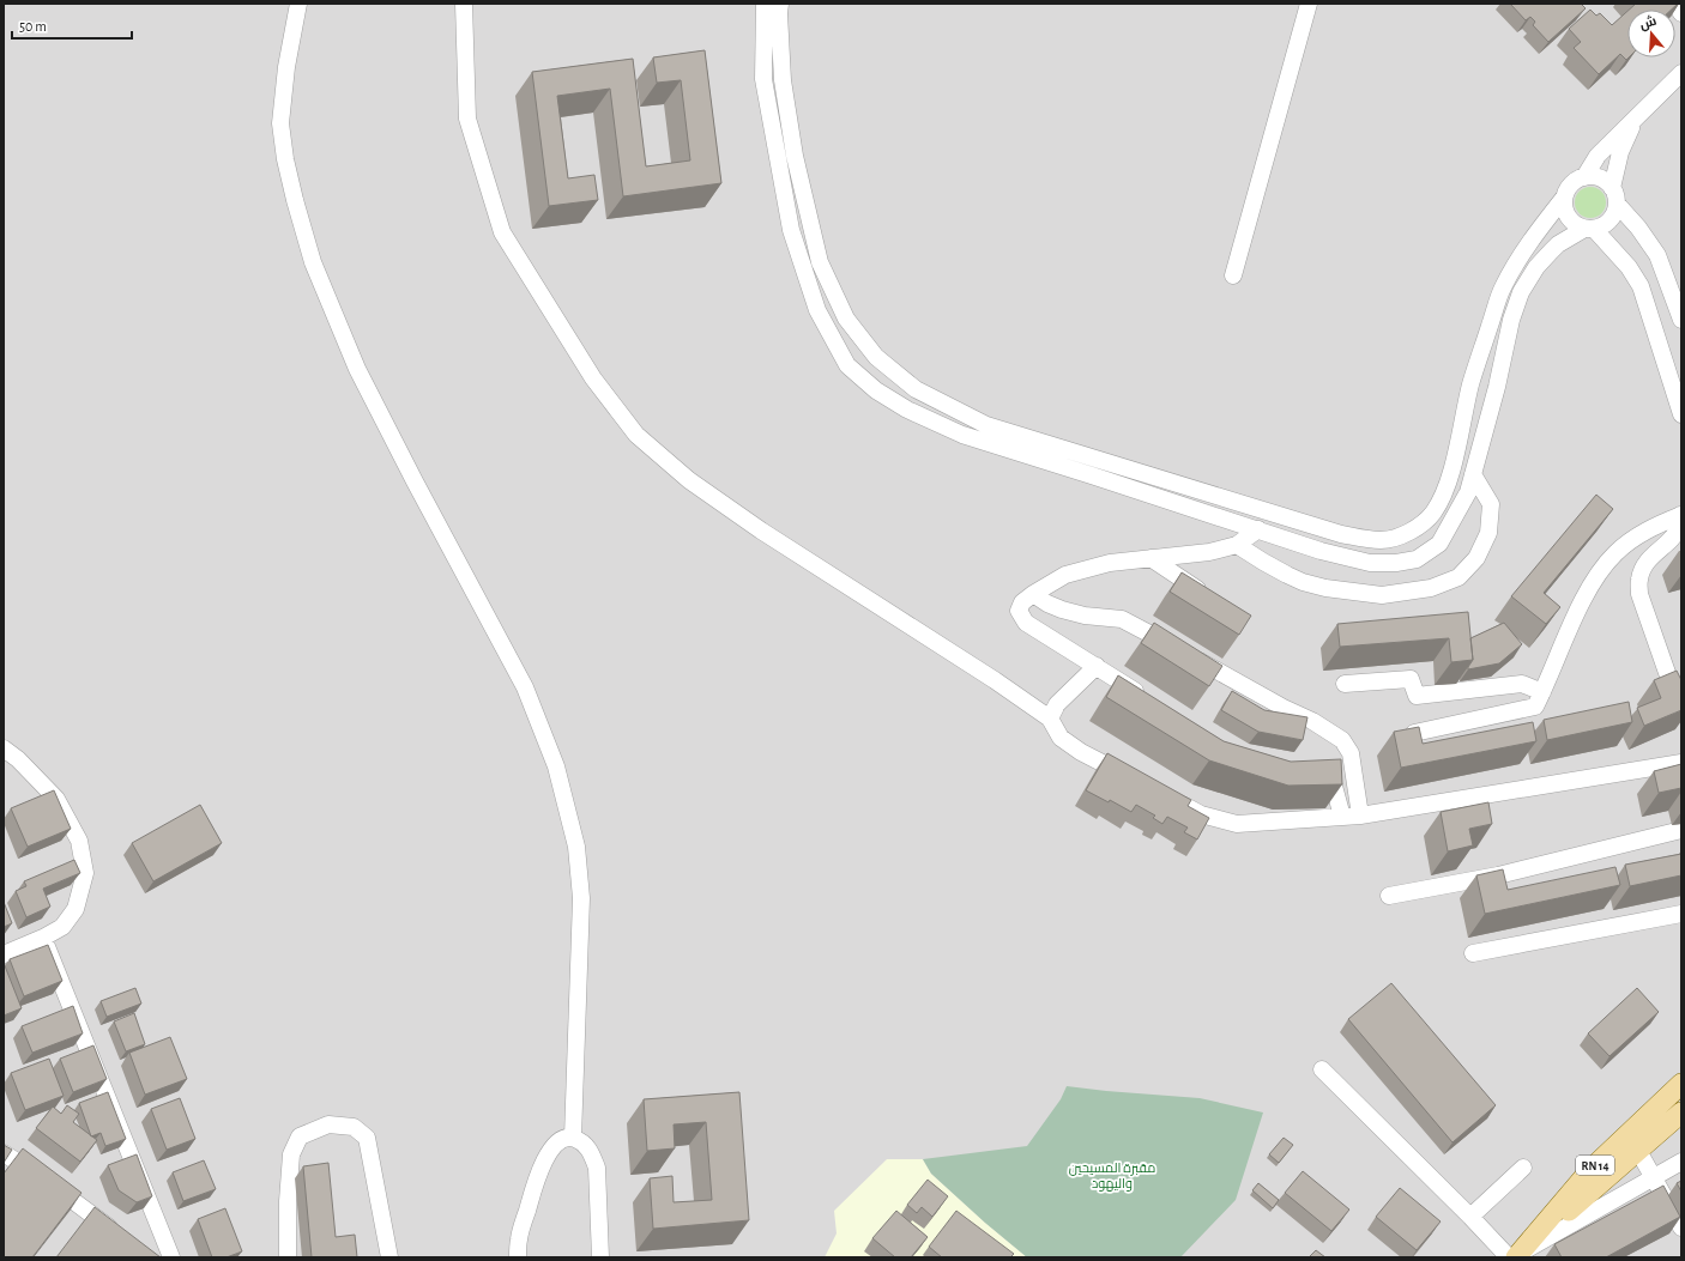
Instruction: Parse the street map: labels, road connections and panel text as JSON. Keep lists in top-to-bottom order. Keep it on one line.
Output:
{"streets":{"main road":["RN 14"]},"parks":["مقبرة المسيحين واليهود"],"scale_bar":"50 m","north":"top"}
